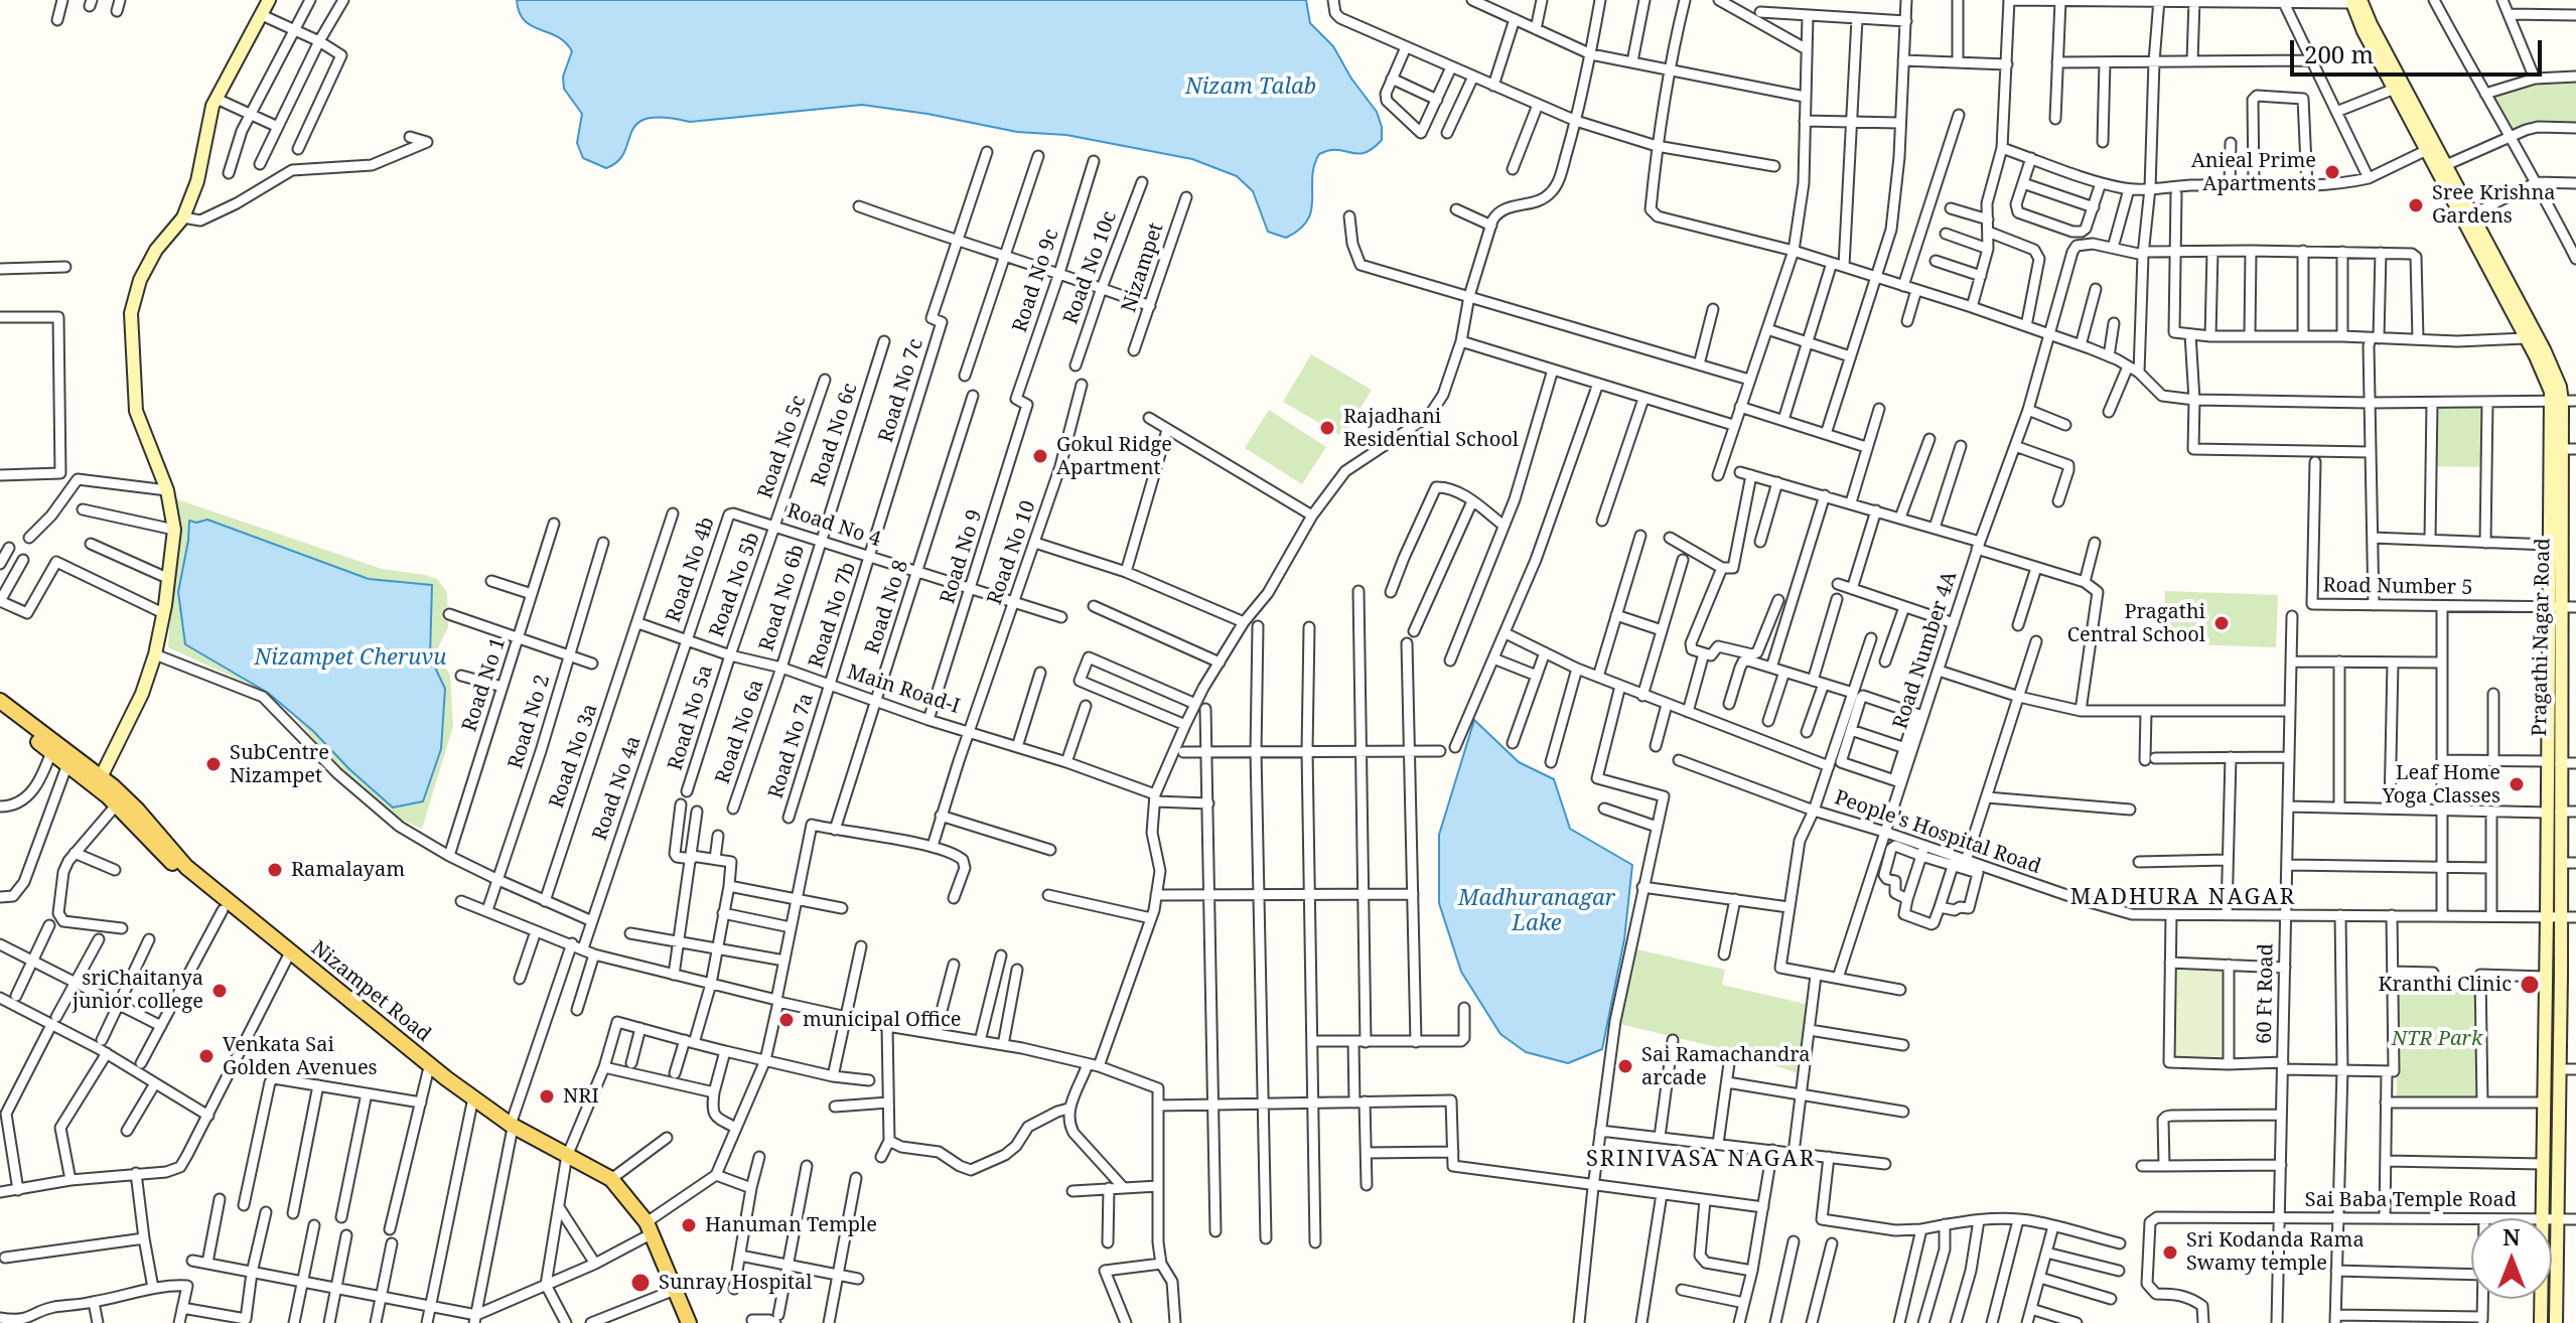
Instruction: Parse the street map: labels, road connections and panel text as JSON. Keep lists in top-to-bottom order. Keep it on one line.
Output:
{"streets":{"main road":["Pragathi Nagar Road","Nizampet Road"],"street":["Road No 10c","Nizampet","Road No 9c","Road No 7c","Road No 6c","Road No 5c","Road No 4","Road No 10","Road No 9","Road No 4b","Road No 5b","Road Number 5","Road No 6b","Road No 8","Road No 7b","Road Number 4A","Road No 1","Main Road-I","Road No 5a","Road No 2","Road No 6a","Road No 7a","Road No 3a","Road No 4a","People's Hospital Road","60 Ft Road","Sai Baba Temple Road"]},"crossings":[["Road No 9c","Road No 9"],["Road No 7c","Road No 4"],["Road No 7c","Road No 7b"],["Road No 6c","Road No 4"],["Road No 6c","Road No 6b"],["Road No 5c","Road No 4"],["Road No 5c","Road No 5b"],["Road No 4","Road No 10"],["Road No 4","Road No 9"],["Road No 4","Road No 4b"],["Road No 4","Road No 5b"],["Road No 4","Road No 6b"],["Road No 4","Road No 8"],["Road No 4","Road No 7b"],["Road No 10","Main Road-I"],["Road No 9","Main Road-I"],["Road No 4b","Main Road-I"],["Road No 4b","Road No 4a"],["Road No 5b","Main Road-I"],["Road No 5b","Road No 5a"],["Road Number 5","Pragathi Nagar Road"],["Road No 6b","Main Road-I"],["Road No 6b","Road No 6a"],["Road No 8","Main Road-I"],["Road No 7b","Main Road-I"],["Road No 7b","Road No 7a"],["Pragathi Nagar Road","People's Hospital Road"],["Pragathi Nagar Road","Sai Baba Temple Road"],["Road Number 4A","People's Hospital Road"],["Main Road-I","Road No 5a"],["Main Road-I","Road No 6a"],["Main Road-I","Road No 7a"],["Main Road-I","Road No 3a"],["Main Road-I","Road No 4a"],["People's Hospital Road","60 Ft Road"],["60 Ft Road","Sai Baba Temple Road"]],"districts":["MADHURA NAGAR","SRINIVASA NAGAR"],"water":["Nizam Talab","Nizampet Cheruvu","Madhuranagar Lake"],"parks":["NTR Park"],"places":["Anieal Prime Apartments","Sree Krishna Gardens","Rajadhani Residential School","Gokul Ridge Apartment","Pragathi Central School","SubCentre Nizampet","Leaf Home Yoga Classes","Ramalayam","Kranthi Clinic","sriChaitanya junior college","municipal Office","Venkata Sai Golden Avenues","Sai Ramachandra arcade","NRI","Hanuman Temple","Sri Kodanda Rama Swamy temple","Sunray Hospital"],"scale_bar":"200 m","north":"top"}
